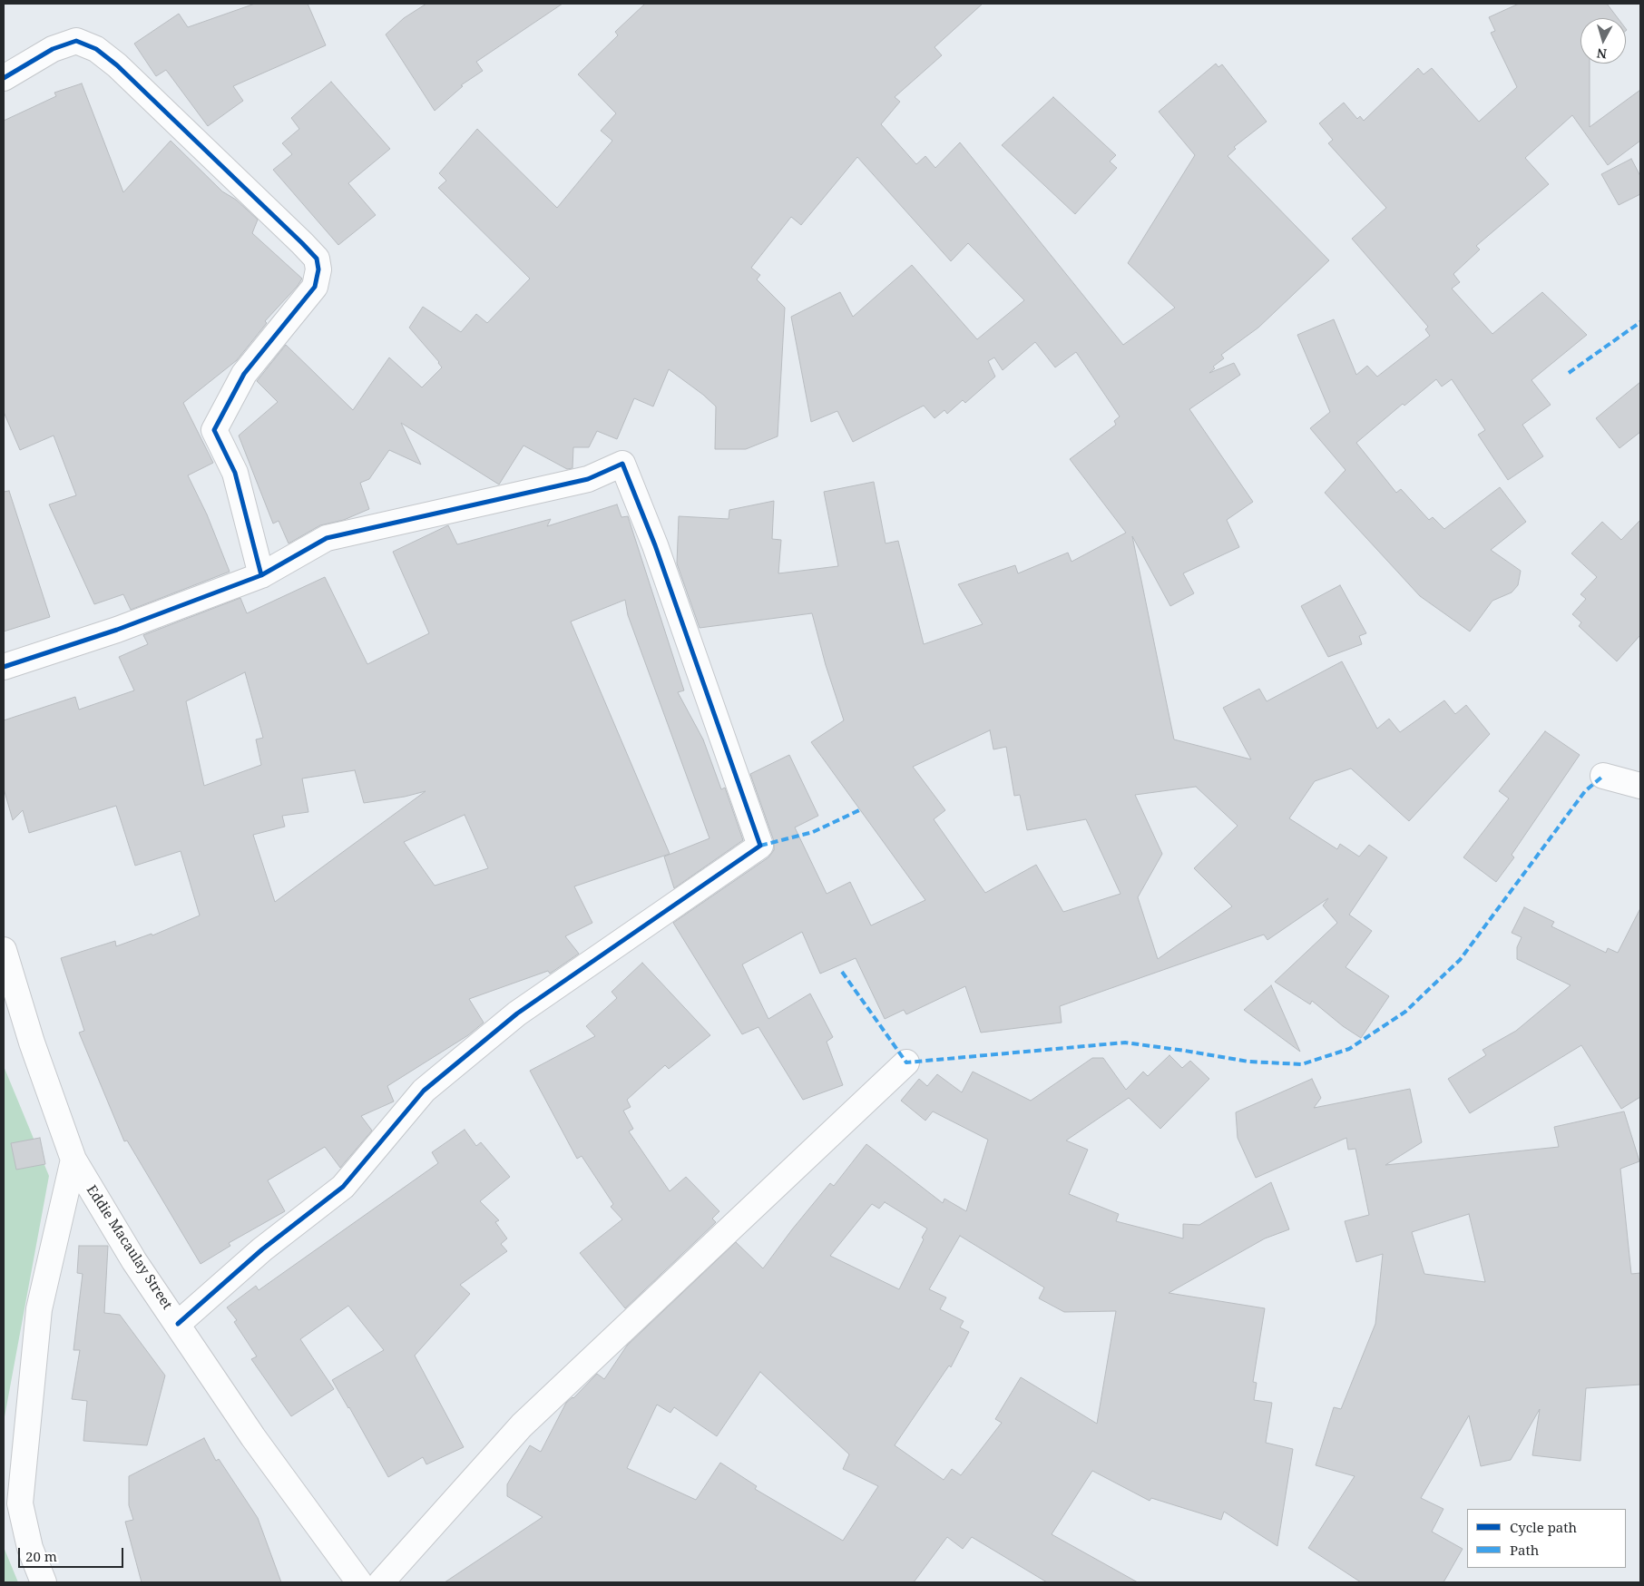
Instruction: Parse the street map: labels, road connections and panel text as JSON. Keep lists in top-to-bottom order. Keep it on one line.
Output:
{"streets":{"street":["Eddie Macaulay Street"]},"legend":["Cycle path","Path"],"scale_bar":"20 m","north":"bottom"}
